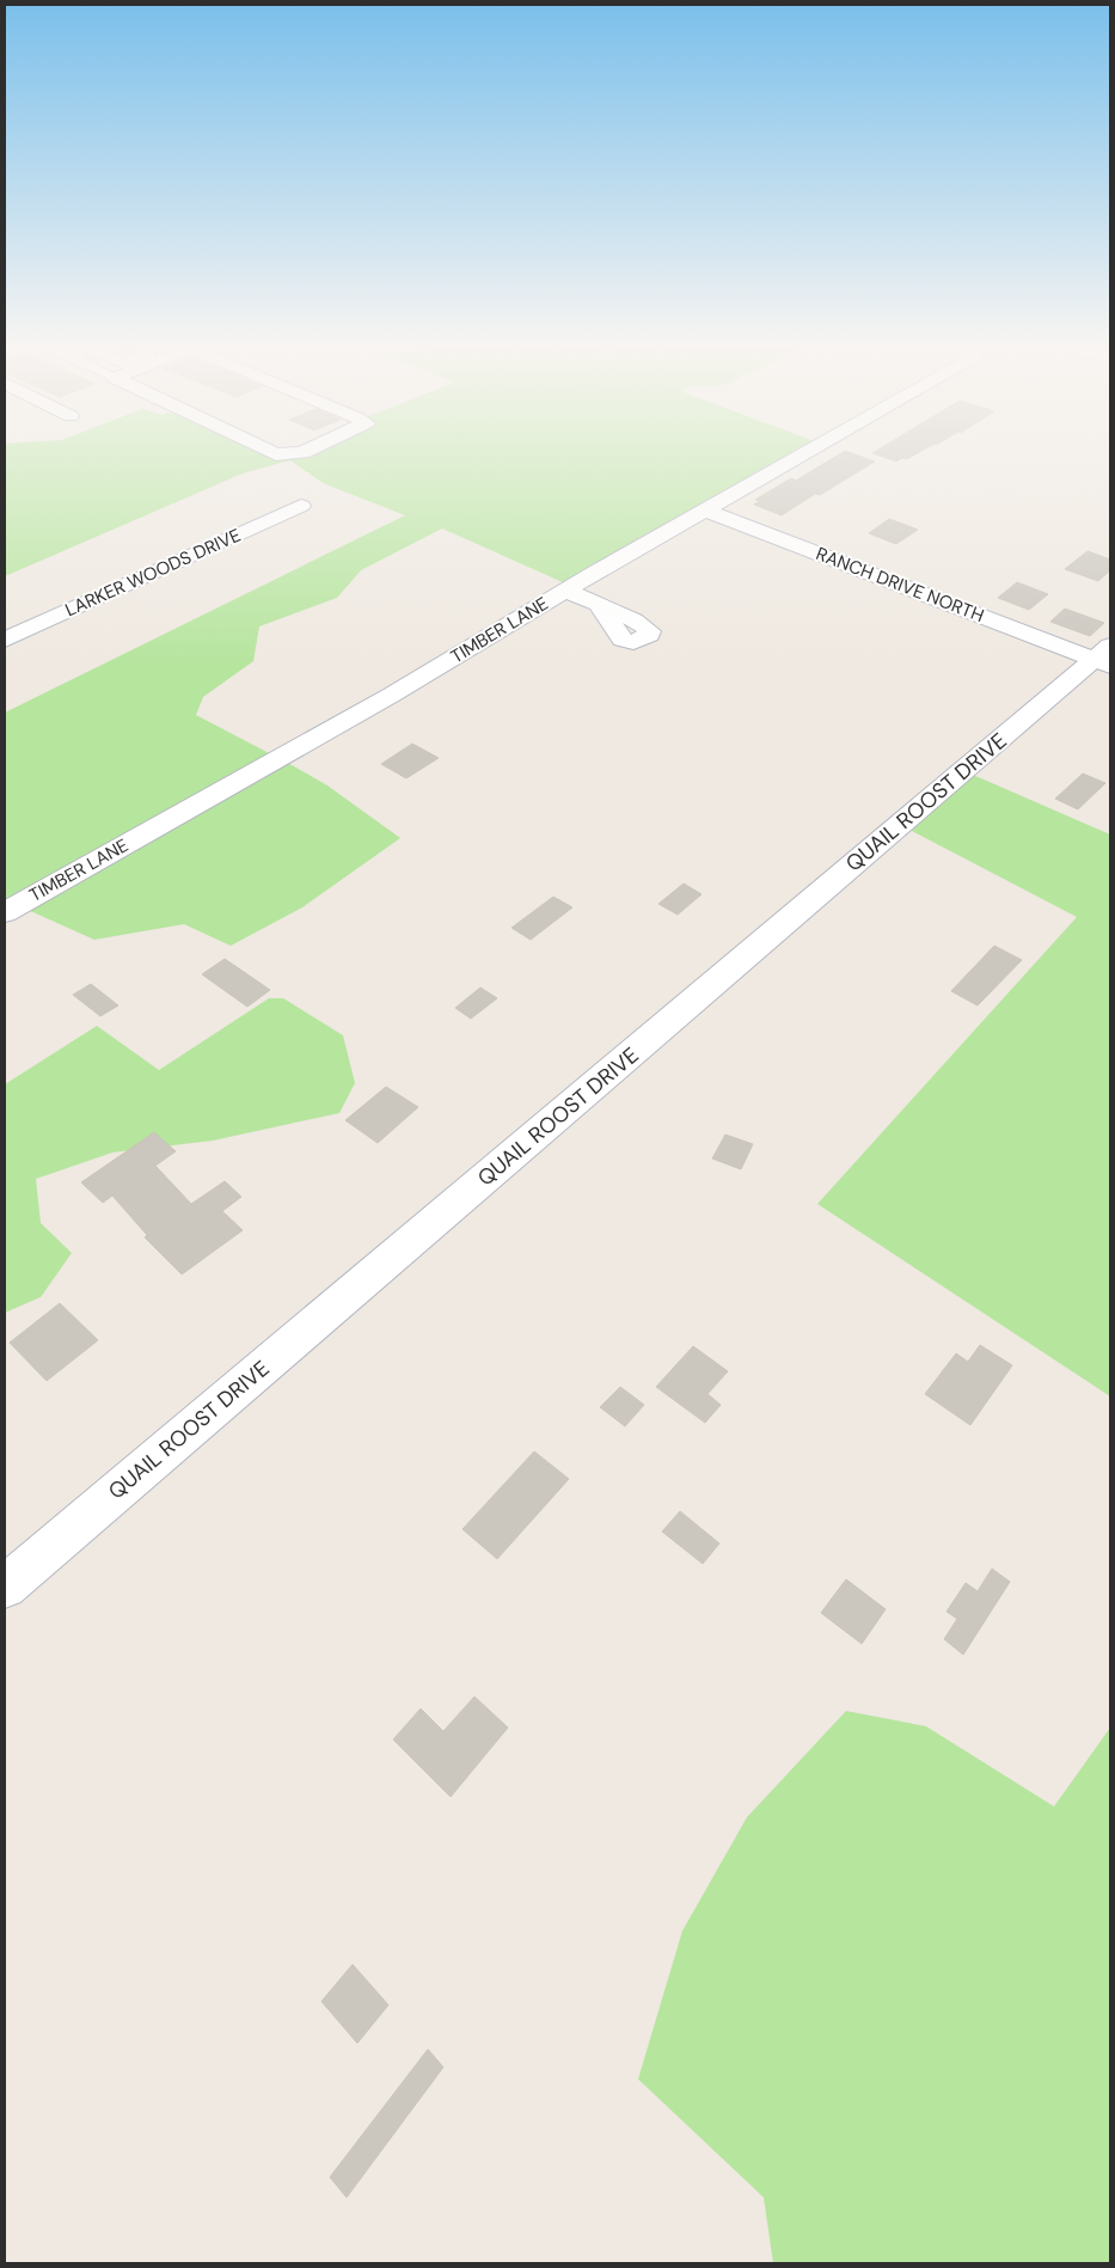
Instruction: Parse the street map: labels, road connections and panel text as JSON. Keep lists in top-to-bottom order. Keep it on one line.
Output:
{"streets":{"street":["LARKER WOODS DRIVE","RANCH DRIVE NORTH","TIMBER LANE","QUAIL ROOST DRIVE"]},"crossings":[["RANCH DRIVE NORTH","TIMBER LANE"],["RANCH DRIVE NORTH","QUAIL ROOST DRIVE"]]}
